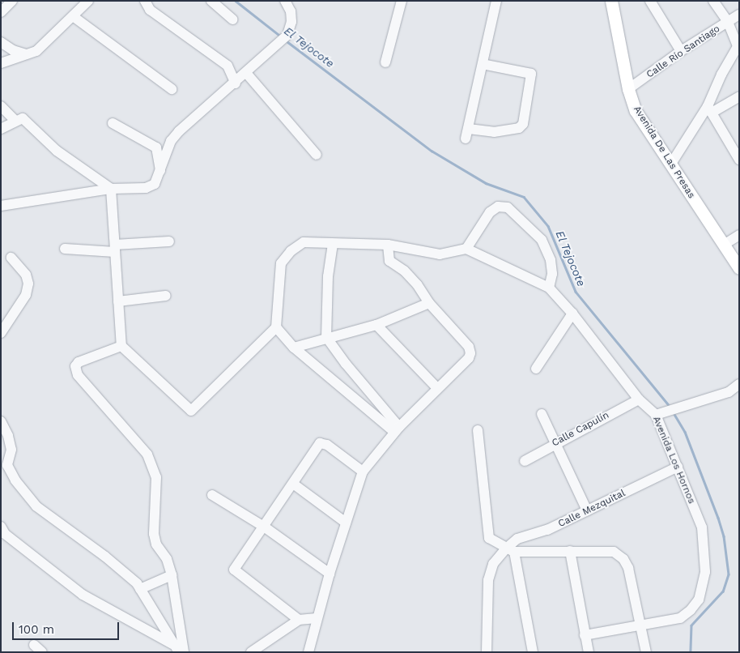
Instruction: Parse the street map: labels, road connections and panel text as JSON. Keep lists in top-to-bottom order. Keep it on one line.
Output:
{"streets":{"main road":["Avenida De Las Presas"],"street":["Calle Río Santiago","Calle Capulín","Avenida Los Hornos","Calle Mezquital"]},"crossings":[["Calle Río Santiago","Avenida De Las Presas"],["Calle Capulín","Avenida Los Hornos"],["Avenida Los Hornos","Calle Mezquital"]],"water":["El Tejocote"],"scale_bar":"100 m"}
